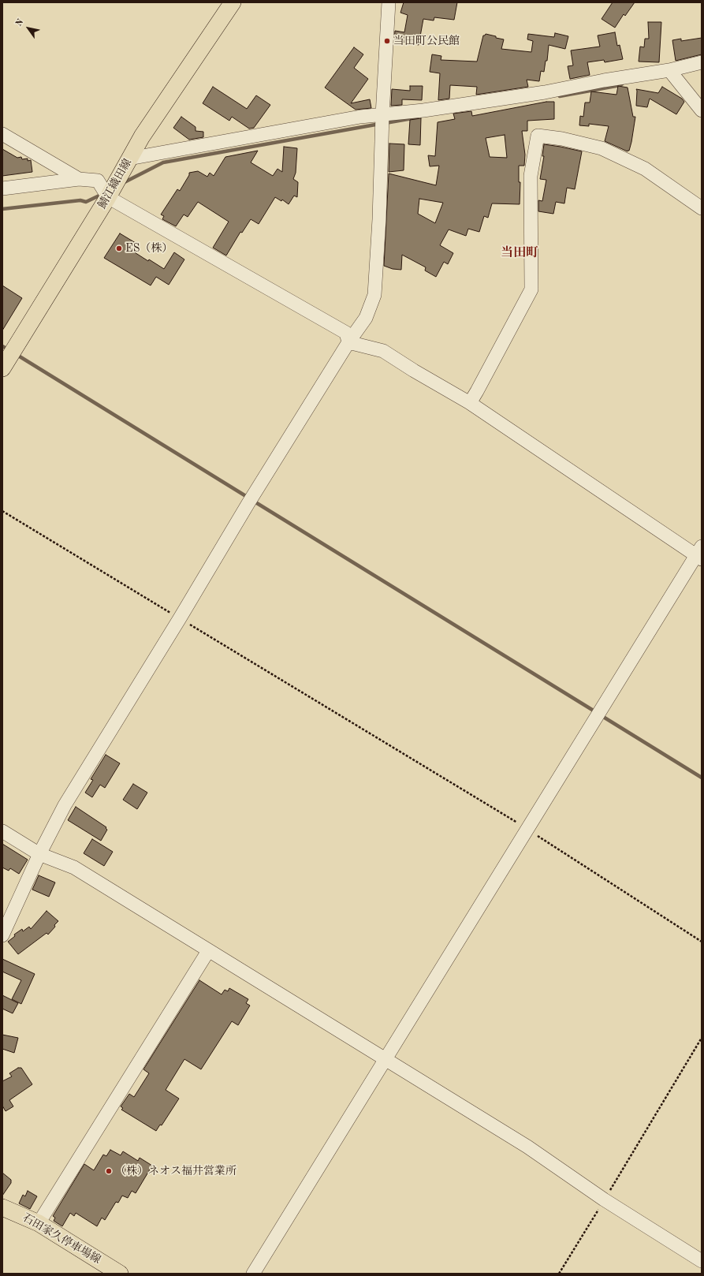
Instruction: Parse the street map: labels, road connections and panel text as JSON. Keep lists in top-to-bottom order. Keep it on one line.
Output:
{"streets":{"main road":["鯖江織田線","石田家久停車場線"]},"districts":["当田町"],"places":["当田町公民館","ES（株）","（株）ネオス福井営業所"],"north":"top left"}
